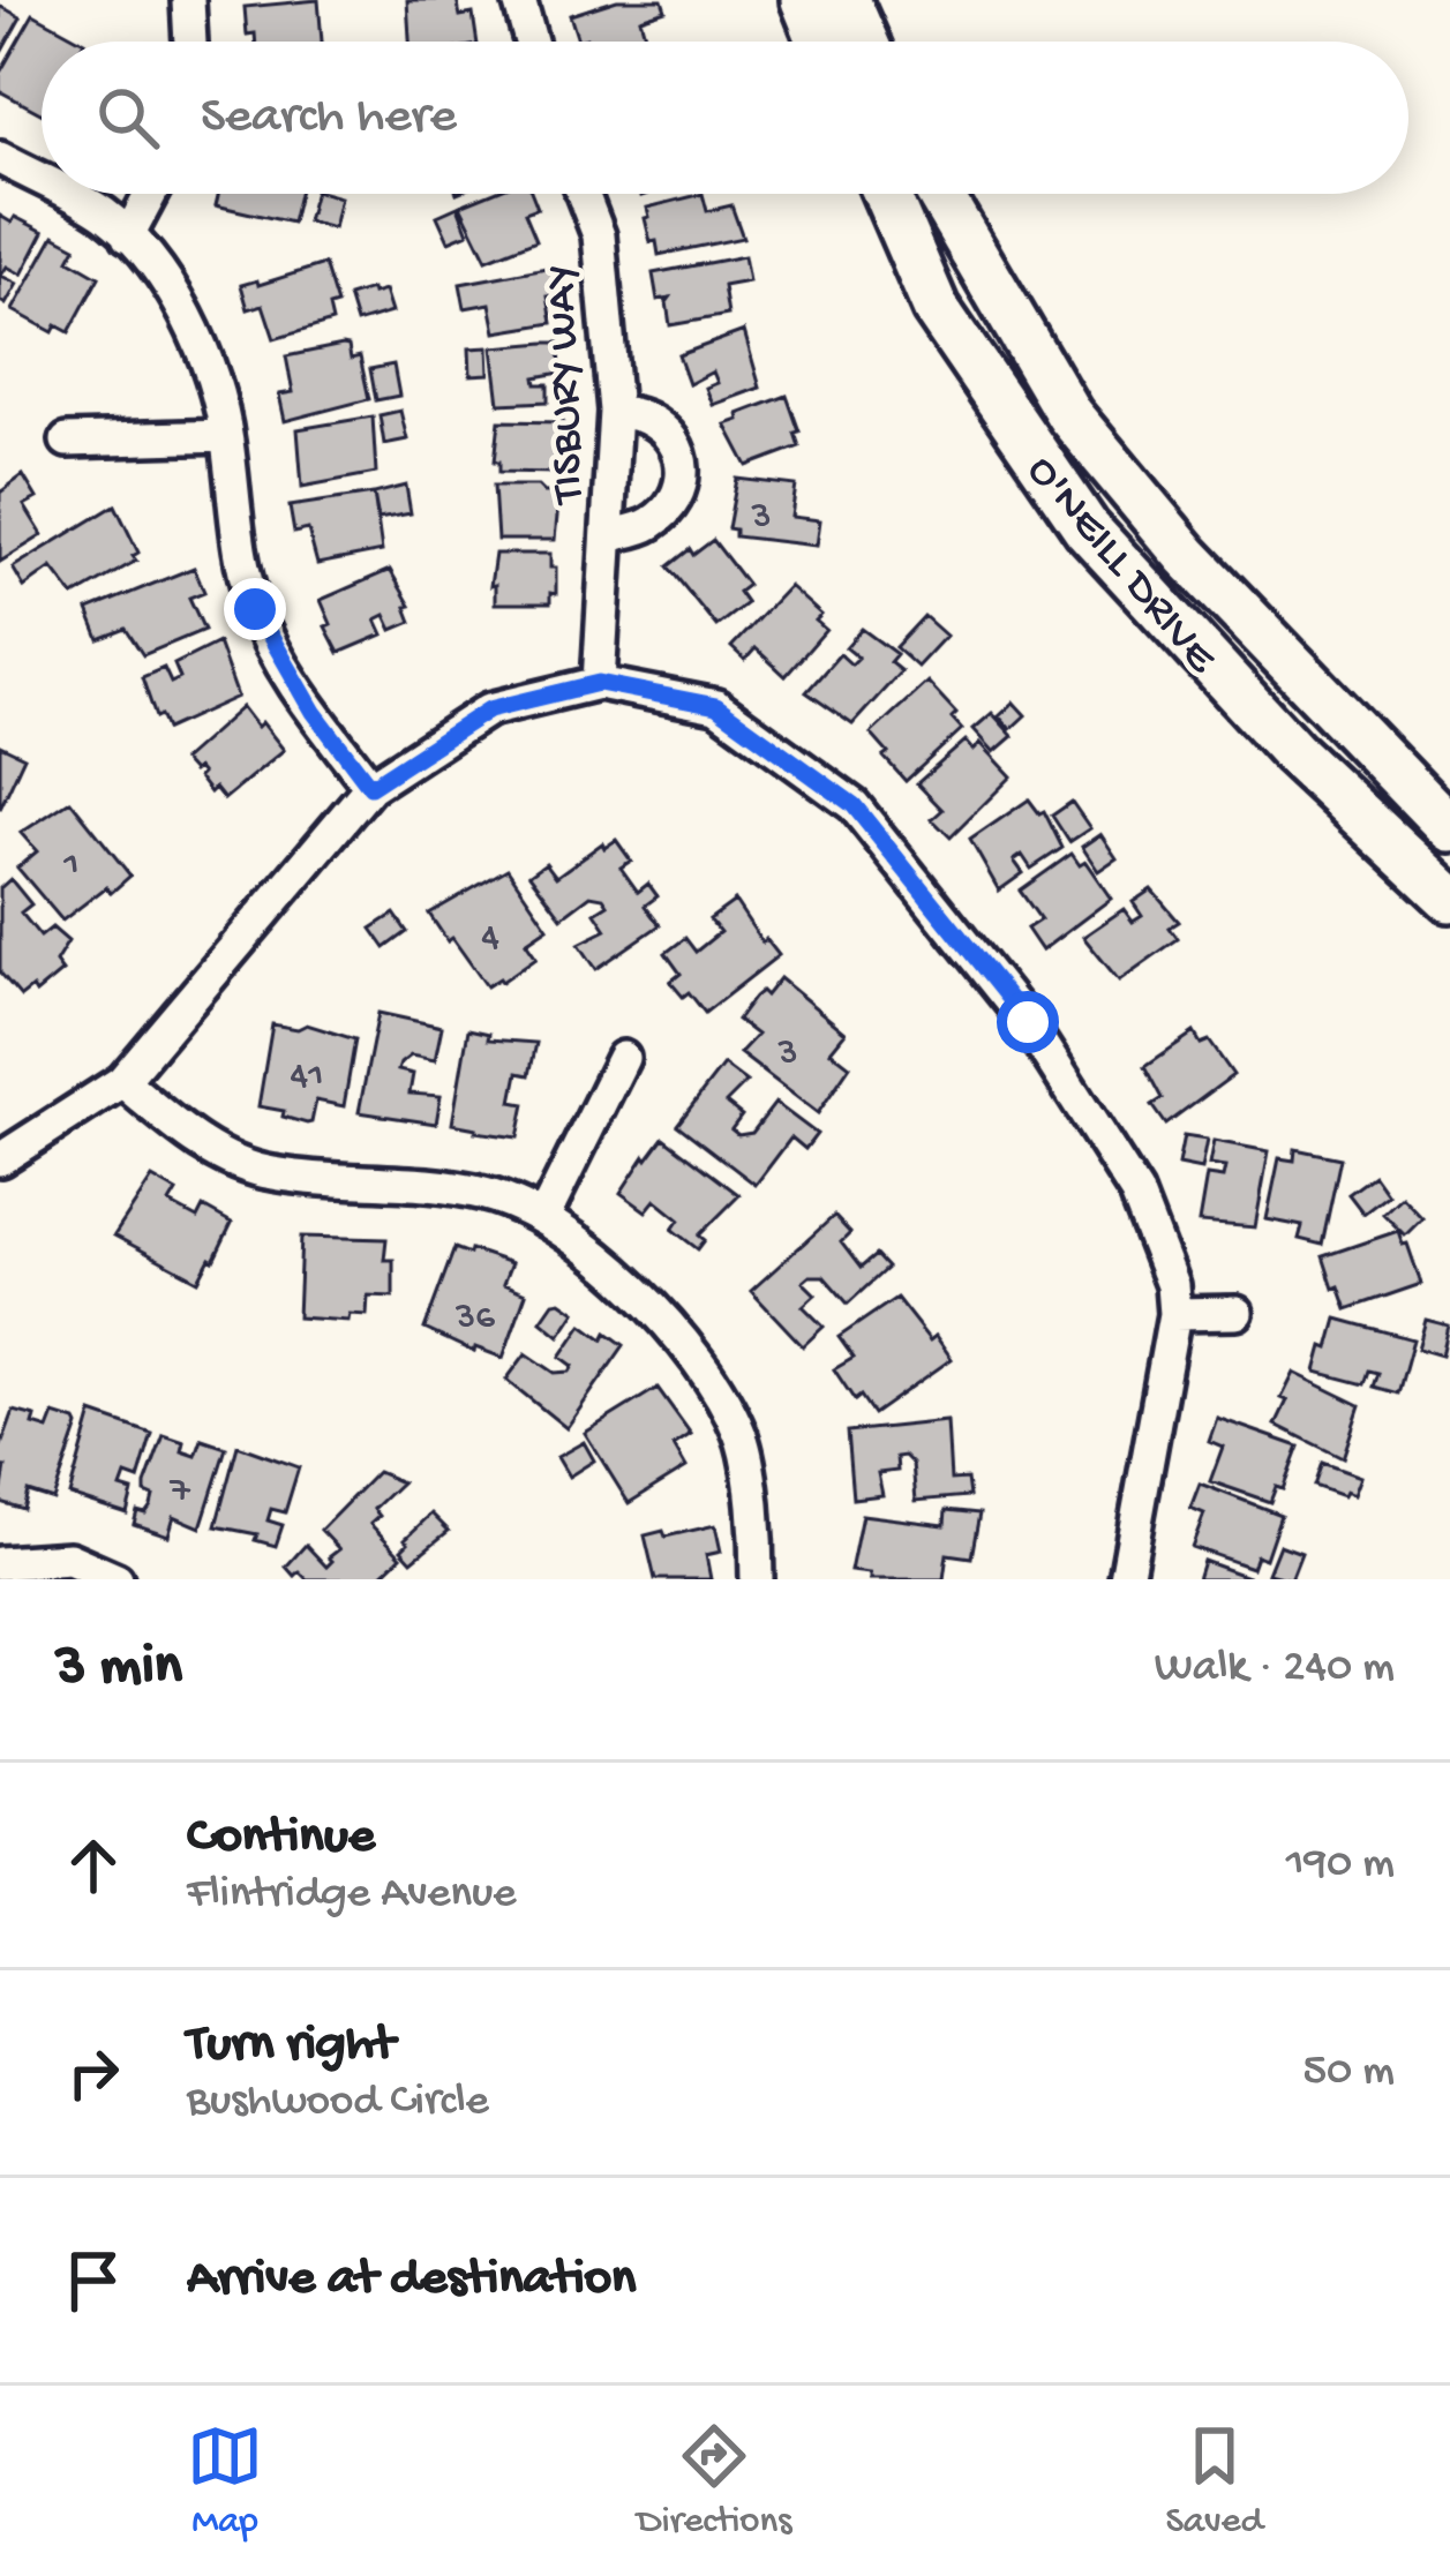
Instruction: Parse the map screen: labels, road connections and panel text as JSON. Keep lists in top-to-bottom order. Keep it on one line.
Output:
{"streets":{"main road":["O'NEILL DRIVE"],"street":["TISBURY WAY"]},"house_numbers":["3","1","4","3","41","36","7"],"page":{"search":"Search here","heading":["3 min","Walk · 240 m"],"list":[["Continue","Flintridge Avenue","190 m"],["Turn right","Bushwood Circle","50 m"],"Arrive at destination"],"nav":["Map","Directions","Saved"]}}
